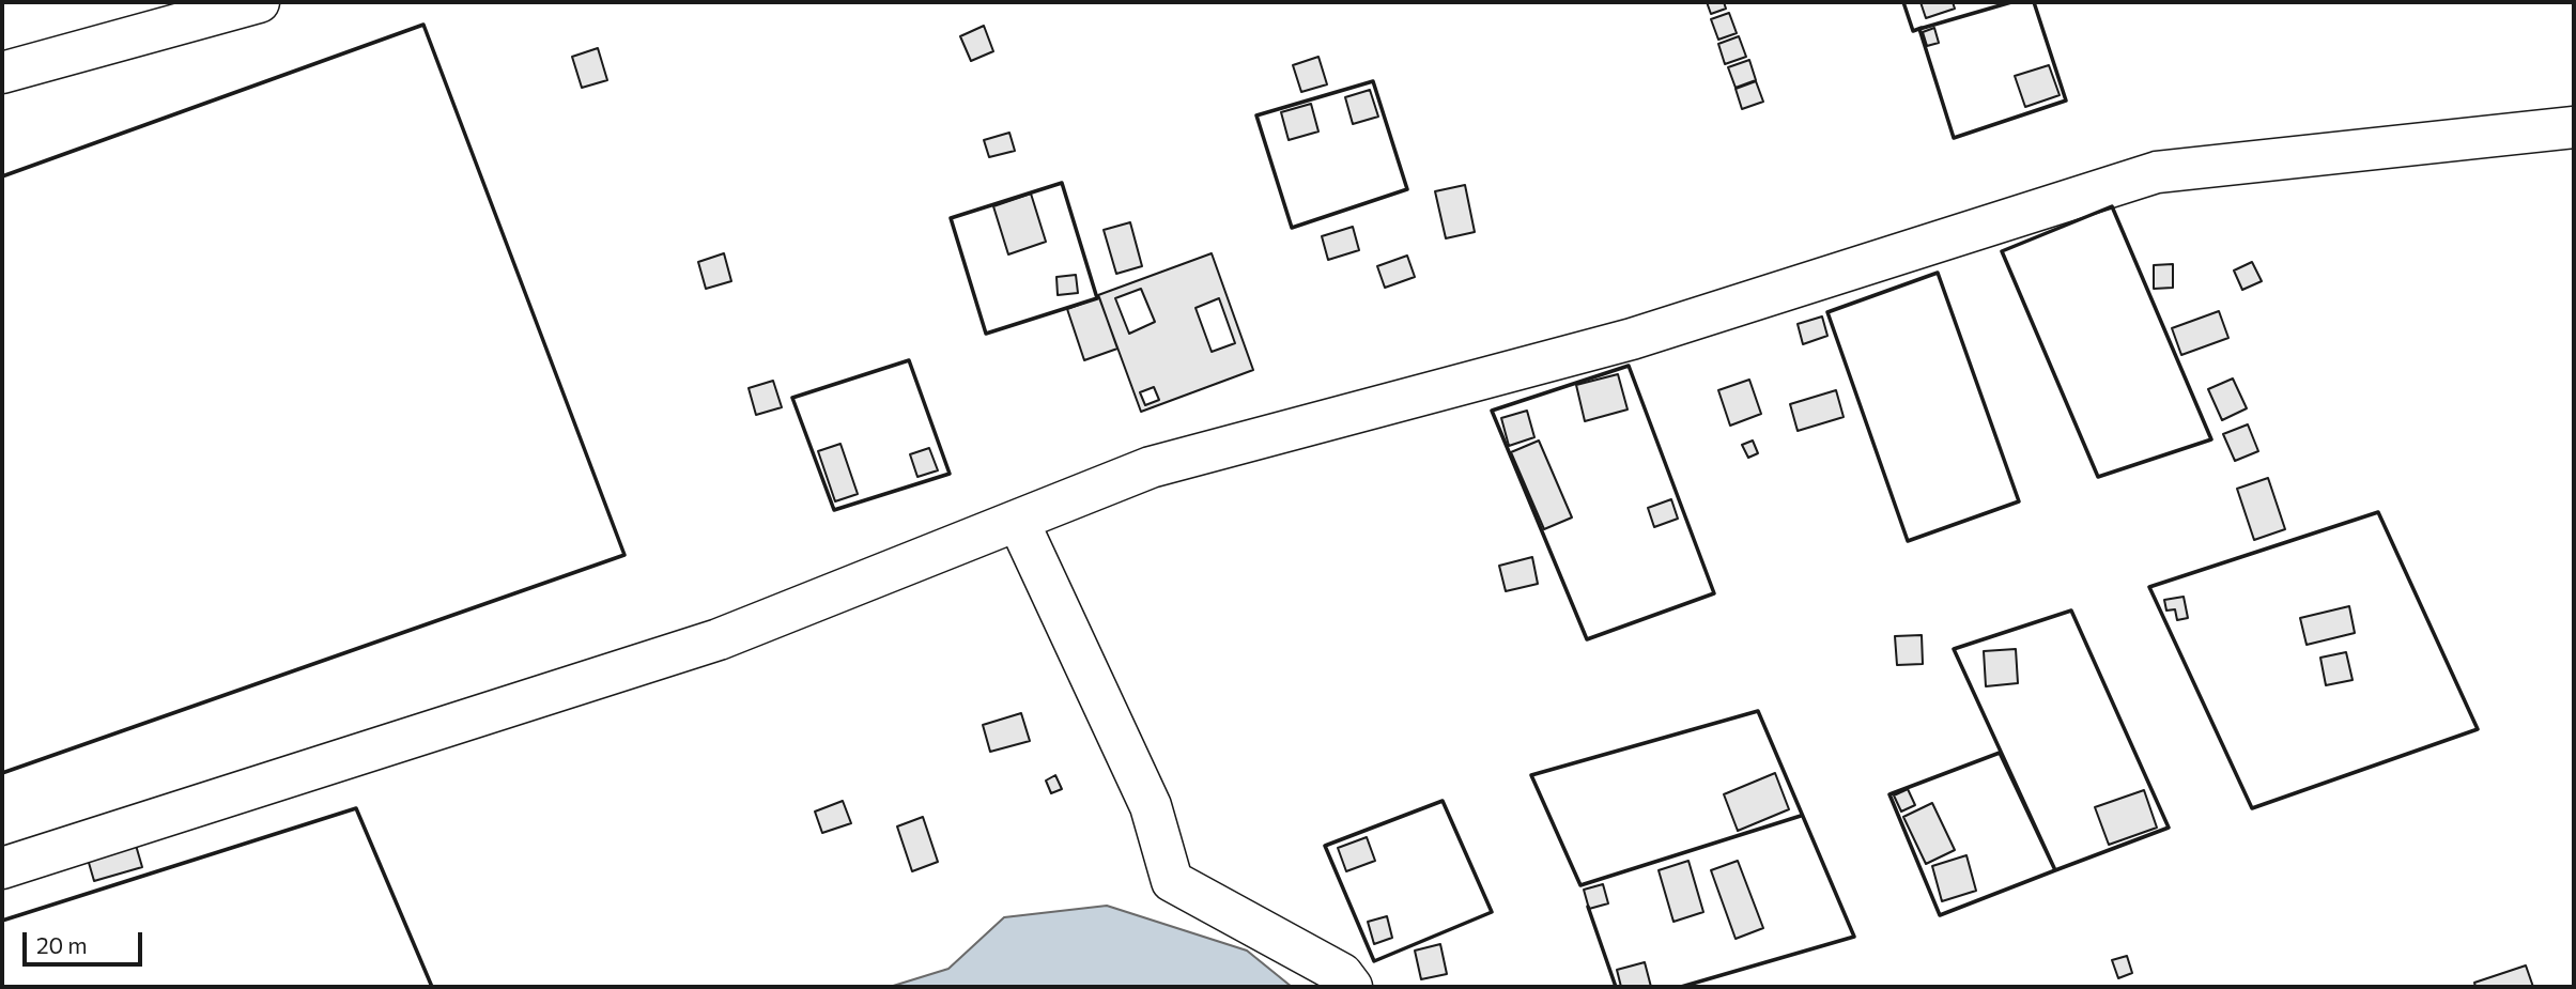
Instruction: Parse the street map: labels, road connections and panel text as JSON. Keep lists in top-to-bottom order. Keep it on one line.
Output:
{"scale_bar":"20 m"}
